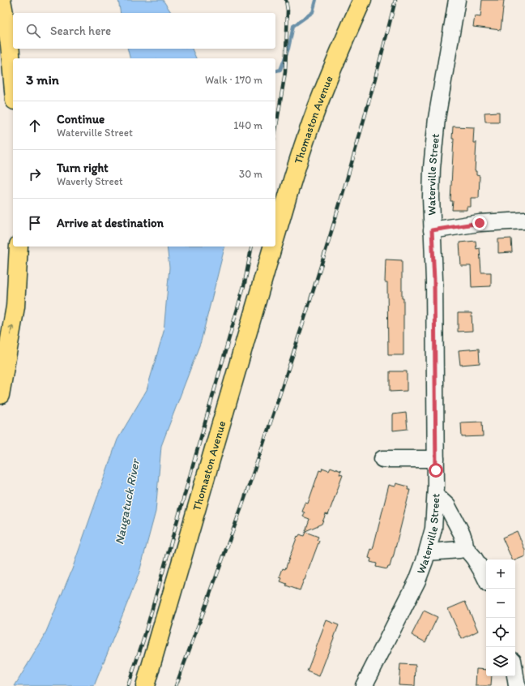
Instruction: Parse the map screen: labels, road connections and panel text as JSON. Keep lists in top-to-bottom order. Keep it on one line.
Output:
{"streets":{"main road":["Thomaston Avenue"],"street":["Waterville Street"]},"water":["Naugatuck River"],"page":{"search":"Search here","heading":["3 min","Walk · 170 m"],"list":[["Continue","Waterville Street","140 m"],["Turn right","Waverly Street","30 m"],"Arrive at destination"],"map_buttons":["+","−"]}}
